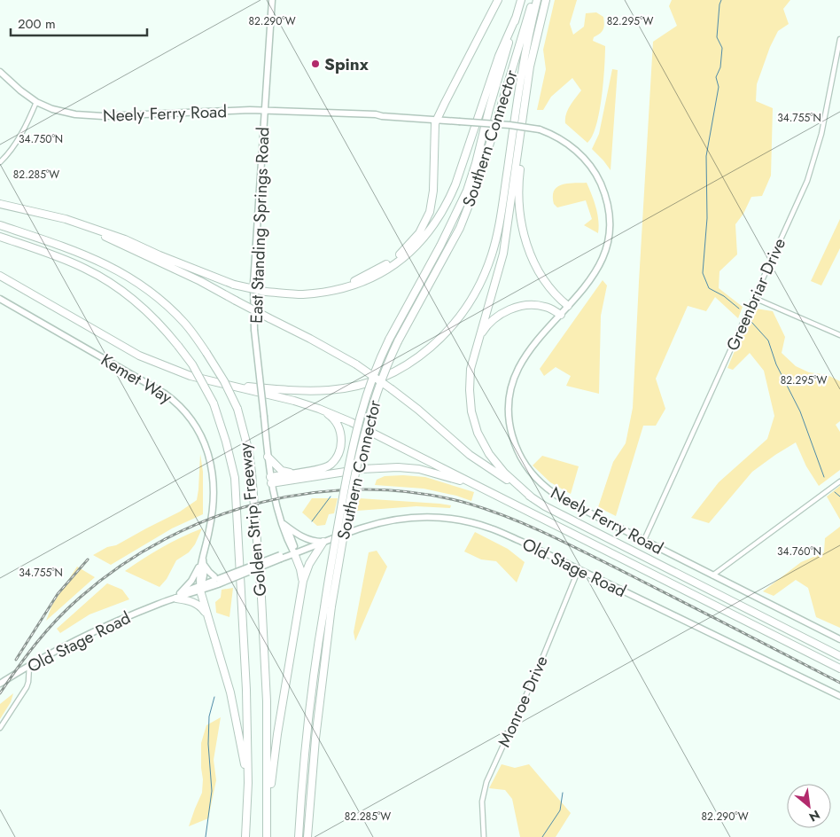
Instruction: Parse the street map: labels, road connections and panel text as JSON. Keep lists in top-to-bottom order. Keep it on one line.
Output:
{"streets":{"highway":["Southern Connector","Golden Strip Freeway"],"street":["Neely Ferry Road","East Standing Springs Road","Greenbriar Drive","Kemet Way","Old Stage Road","Monroe Drive"]},"crossings":[["Neely Ferry Road","East Standing Springs Road"],["Neely Ferry Road","Greenbriar Drive"],["East Standing Springs Road","Old Stage Road"],["Kemet Way","Old Stage Road"],["Old Stage Road","Monroe Drive"]],"places":["Spinx"],"scale_bar":"200 m","north":"bottom right","coordinates":["82.290°W","82.295°W","34.755°N","34.750°N","82.285°W","34.760°N"]}
